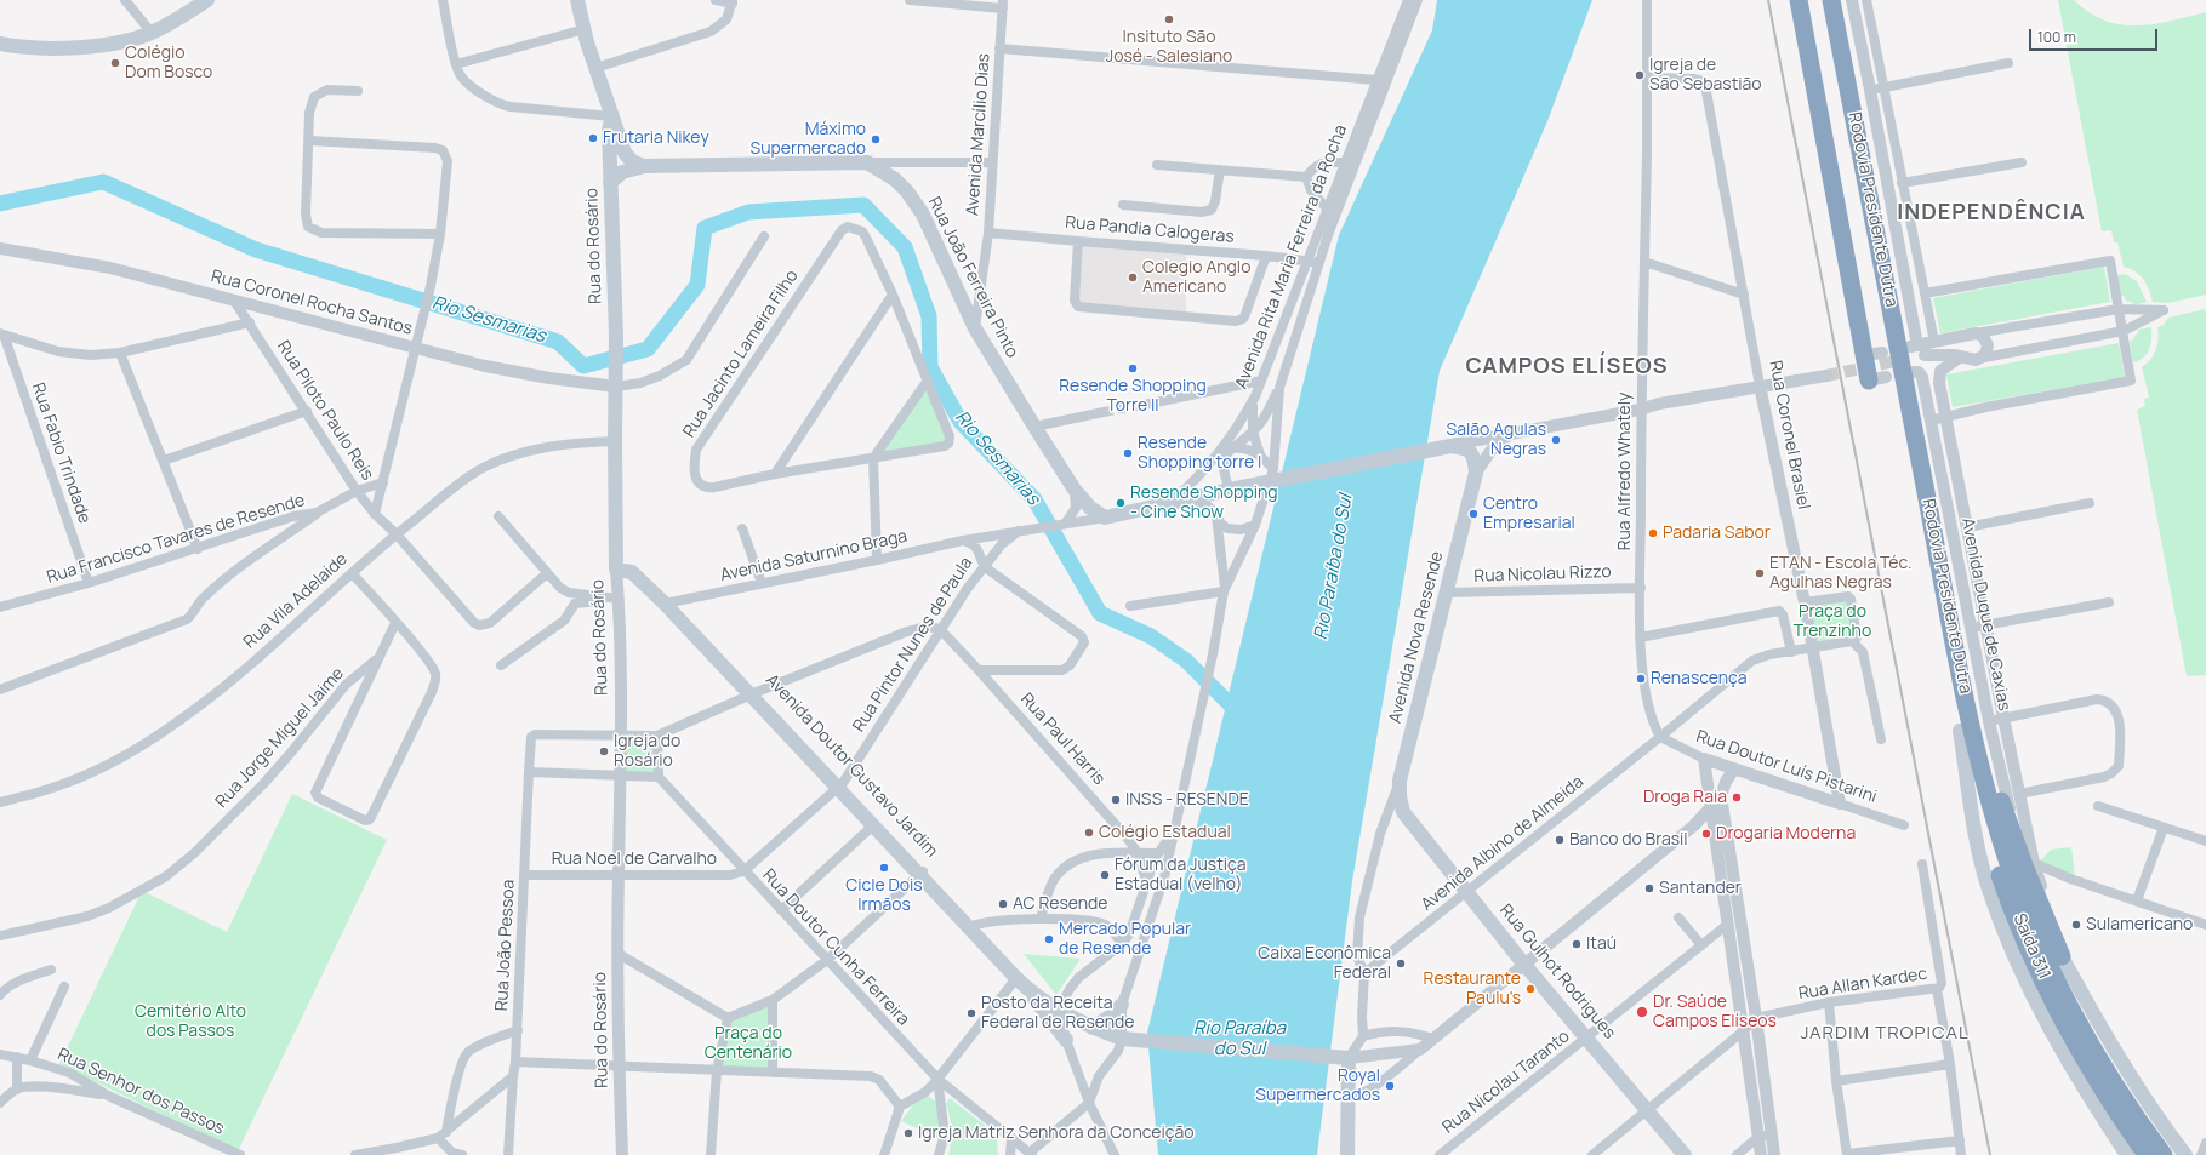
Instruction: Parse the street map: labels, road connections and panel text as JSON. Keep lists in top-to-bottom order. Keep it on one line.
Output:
{"streets":{"highway":["Rodovia Presidente Dutra"],"main road":["Rua do Rosário","Rua João Ferreira Pinto","Avenida Nova Resende","Avenida Doutor Gustavo Jardim","Saída 311","Rua Gulhot Rodrigues"],"street":["Avenida Marcílio Dias","Rua Pandia Calogeras","Avenida Rita Maria Ferreira da Rocha","Rua Coronel Rocha Santos","Rua Jacinto Lameira Filho","Rua Piloto Paulo Reis","Rua Coronel Brasiel","Rua Fabio Trindade","Rua Alfredo Whately","Rua Francisco Tavares de Resende","Avenida Saturnino Braga","Rua Nicolau Rizzo","Rua Vila Adelaide","Avenida Duque de Caxias","Rua Pintor Nunes de Paula","Rua Jorge Miguel Jaime","Rua Paul Harris","Rua Doutor Luís Pistarini","Avenida Albino de Almeida","Rua Noel de Carvalho","Rua João Pessoa","Rua Doutor Cunha Ferreira","Rua Allan Kardec","Rua Nicolau Taranto","Rua Senhor dos Passos"]},"crossings":[["Avenida Marcílio Dias","Rua Pandia Calogeras"],["Avenida Marcílio Dias","Rua João Ferreira Pinto"],["Rodovia Presidente Dutra","Saída 311"],["Rua Pandia Calogeras","Avenida Rita Maria Ferreira da Rocha"],["Rua do Rosário","Rua Coronel Rocha Santos"],["Rua do Rosário","Rua Vila Adelaide"],["Rua do Rosário","Avenida Doutor Gustavo Jardim"],["Rua do Rosário","Rua Noel de Carvalho"],["Rua do Rosário","Rua João Pessoa"],["Rua João Ferreira Pinto","Avenida Saturnino Braga"],["Rua Coronel Rocha Santos","Rua Piloto Paulo Reis"],["Rua Piloto Paulo Reis","Rua Francisco Tavares de Resende"],["Rua Piloto Paulo Reis","Rua Vila Adelaide"],["Rua Coronel Brasiel","Rua Alfredo Whately"],["Rua Coronel Brasiel","Rua Doutor Luís Pistarini"],["Rua Coronel Brasiel","Avenida Albino de Almeida"],["Rua Fabio Trindade","Rua Francisco Tavares de Resende"],["Rua Alfredo Whately","Rua Nicolau Rizzo"],["Rua Alfredo Whately","Rua Doutor Luís Pistarini"],["Rua Alfredo Whately","Avenida Albino de Almeida"],["Avenida Saturnino Braga","Rua Pintor Nunes de Paula"],["Avenida Saturnino Braga","Avenida Doutor Gustavo Jardim"],["Rua Nicolau Rizzo","Avenida Nova Resende"],["Avenida Nova Resende","Rua Gulhot Rodrigues"],["Rua Pintor Nunes de Paula","Rua Paul Harris"],["Rua Pintor Nunes de Paula","Avenida Doutor Gustavo Jardim"],["Rua Pintor Nunes de Paula","Rua Noel de Carvalho"],["Rua Pintor Nunes de Paula","Rua Doutor Cunha Ferreira"],["Rua Doutor Luís Pistarini","Avenida Albino de Almeida"],["Avenida Albino de Almeida","Rua Gulhot Rodrigues"],["Rua Noel de Carvalho","Rua João Pessoa"],["Rua Noel de Carvalho","Rua Doutor Cunha Ferreira"],["Rua Gulhot Rodrigues","Rua Nicolau Taranto"]],"districts":["INDEPENDÊNCIA","CAMPOS ELÍSEOS","JARDIM TROPICAL"],"water":["Rio Sesmarias","Rio Paraíba do Sul"],"parks":["Praça do Trenzinho","Cemitério Alto dos Passos","Praça do Centenário"],"places":["Insituto São José - Salesiano","Colégio Dom Bosco","Igreja de São Sebastião","Frutaria Nikey","Máximo Supermercado","Colegio Anglo Americano","Resende Shopping Torre II","Salão Agulas Negras","Resende Shopping torre I","Resende Shopping - Cine Show","Centro Empresarial","Padaria Sabor","ETAN - Escola Téc. Agulhas Negras","Renascença","Igreja do Rosário","Droga Raia","INSS - RESENDE","Colégio Estadual","Drogaria Moderna","Banco do Brasil","Cicle Dois Irmãos","Fórum da Justiça Estadual (velho)","Santander","AC Resende","Sulamericano","Mercado Popular de Resende","Itaú","Caixa Econômica Federal","Restaurante Paulu's","Dr. Saúde Campos Elíseos","Posto da Receita Federal de Resende","Royal Supermercados","Igreja Matriz Senhora da Conceição"],"scale_bar":"100 m"}
